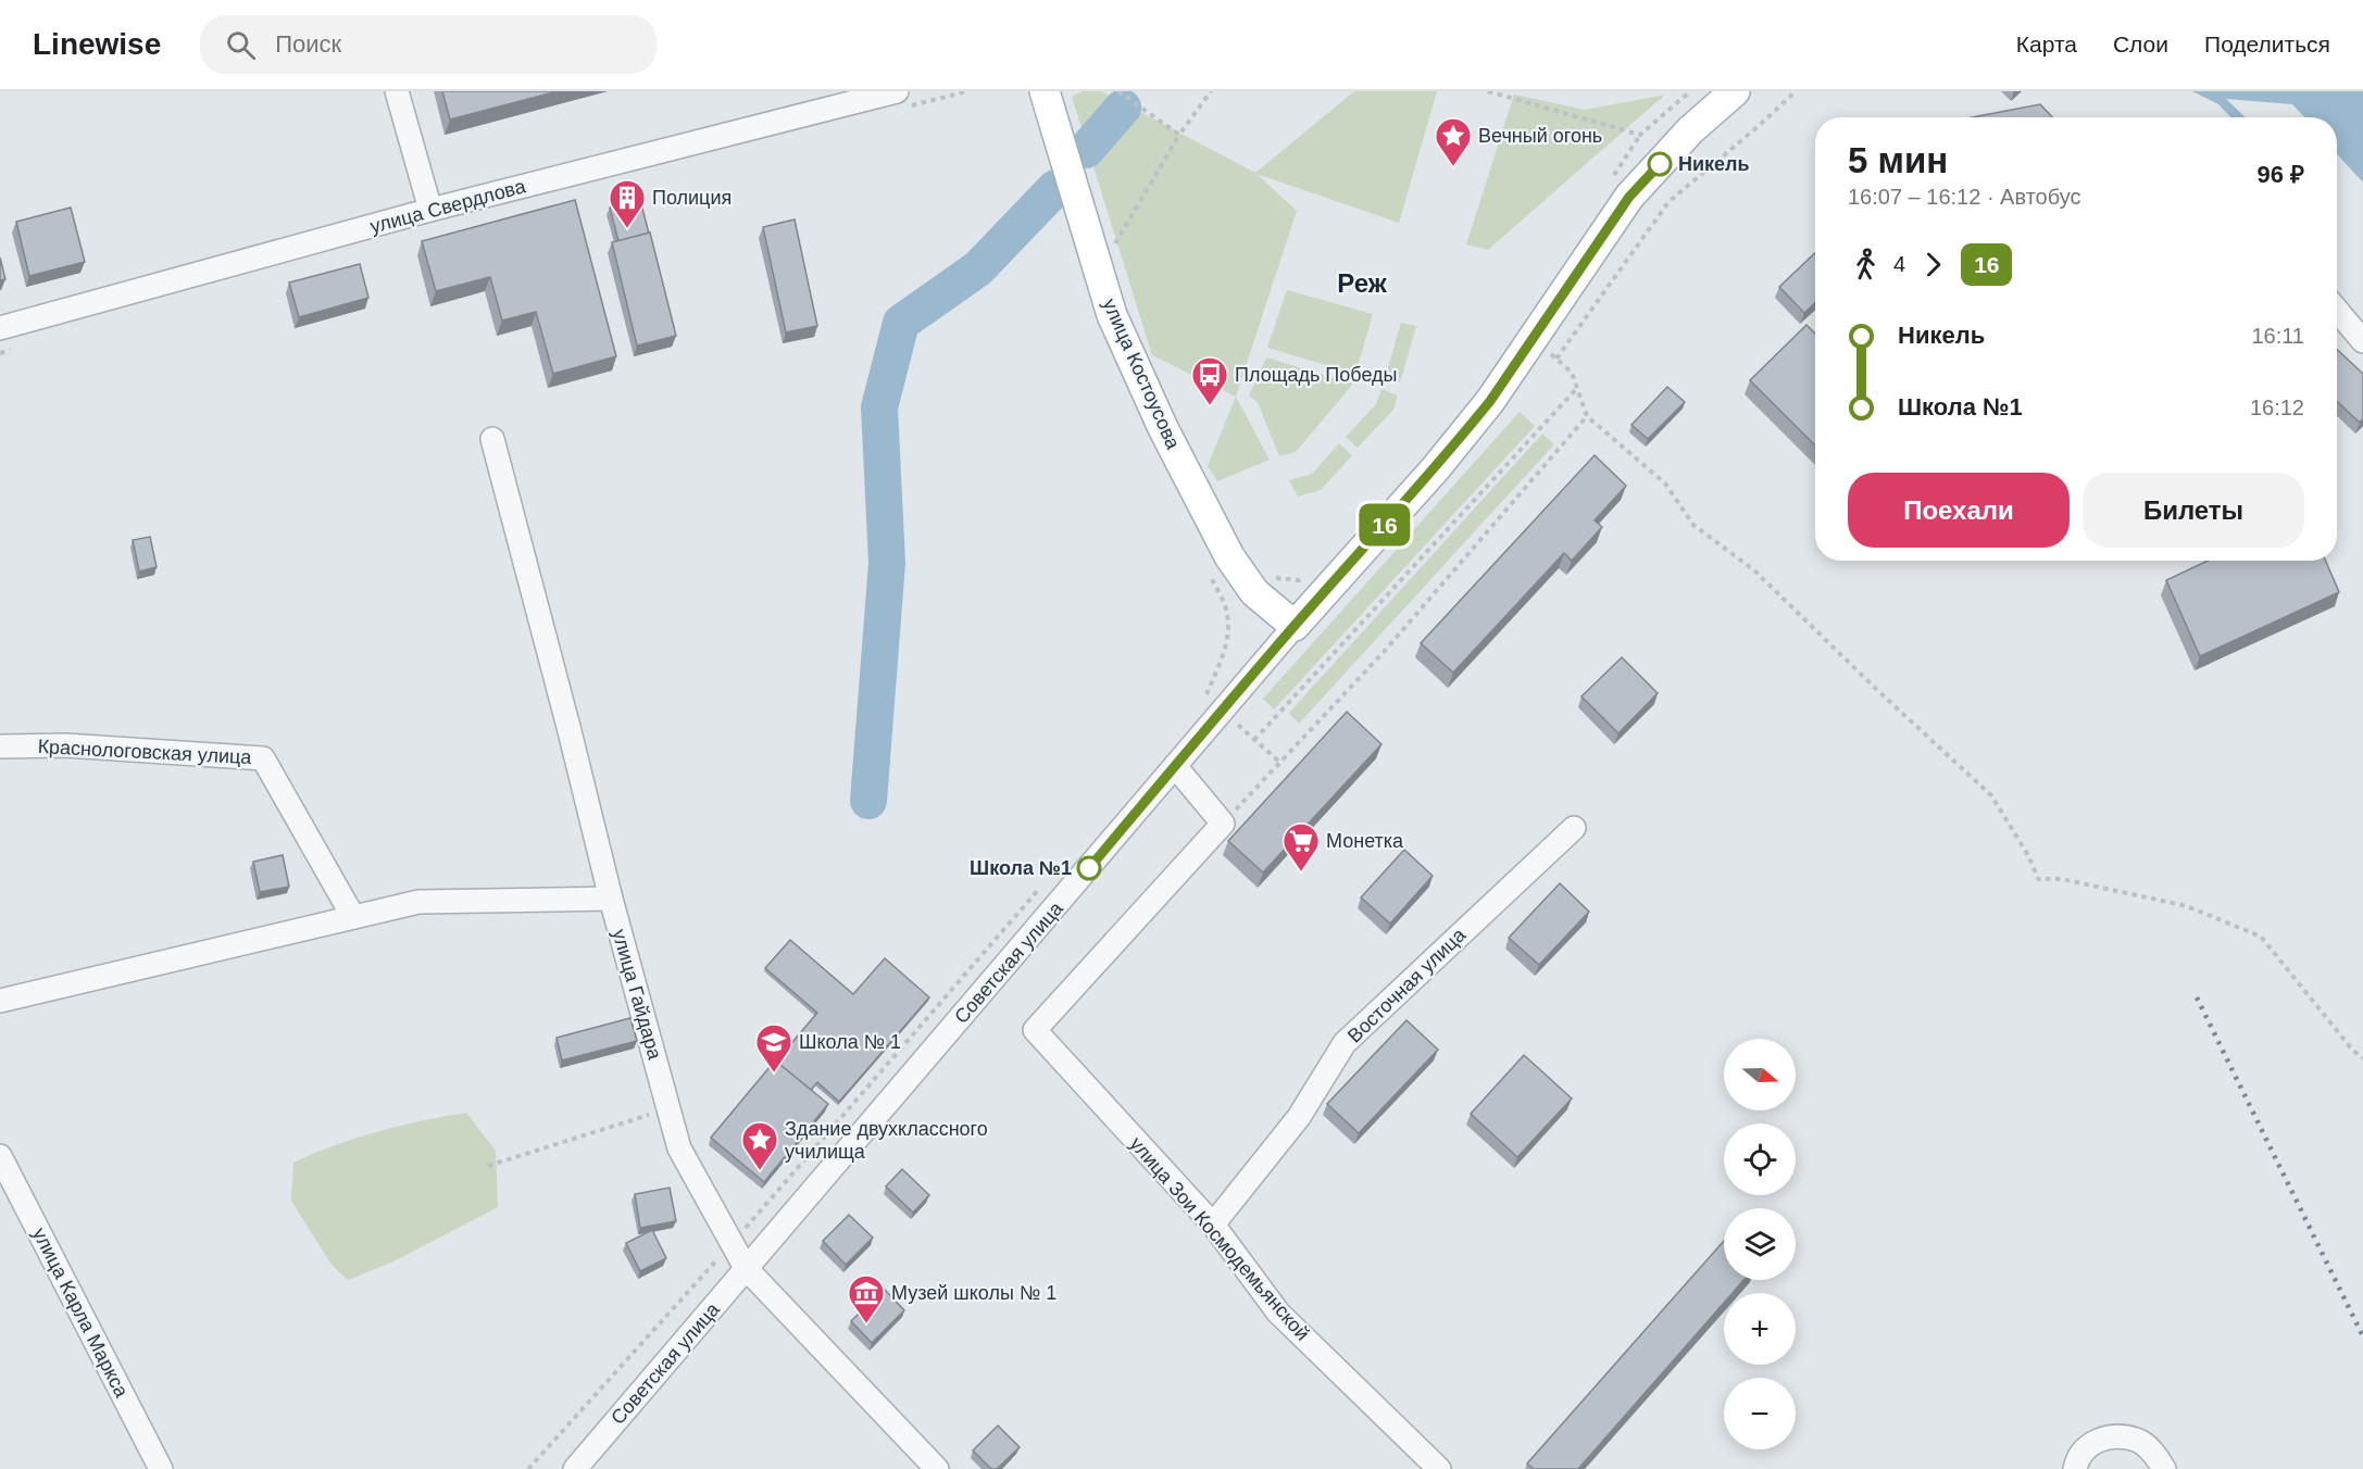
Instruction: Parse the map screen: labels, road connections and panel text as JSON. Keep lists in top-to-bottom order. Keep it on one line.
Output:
{"streets":{"main road":["улица Костоусова","Советская улица"],"street":["улица Свердлова","Краснологовская улица","Восточная улица","улица Гайдара","улица Зои Космодемьянской","улица Карла Маркса"]},"crossings":[["улица Костоусова","Советская улица"],["Советская улица","улица Гайдара"],["Восточная улица","улица Зои Космодемьянской"]],"districts":["Реж"],"places":{"other":["Никель","Школа №1"],"place":["Вечный огонь","Здание двухклассного училища"],"building":["Полиция"],"bus stop":["Площадь Победы"],"supermarket":["Монетка"],"school or university":["Школа № 1"],"museum":["Музей школы № 1"]},"lines":["bus line 16"],"north":"right","page":{"header":"Linewise","search":"Поиск","nav":["Карта","Слои","Поделиться"],"on_map":"16","heading":["5 мин","16:07 – 16:12 · Автобус","96 ₽"],"legs":["4","16"],"list":[{"name":"Никель","value":"16:11"},{"name":"Школа №1","value":"16:12"}],"buttons":["Поехали","Билеты"],"map_buttons":["+","−"]}}
